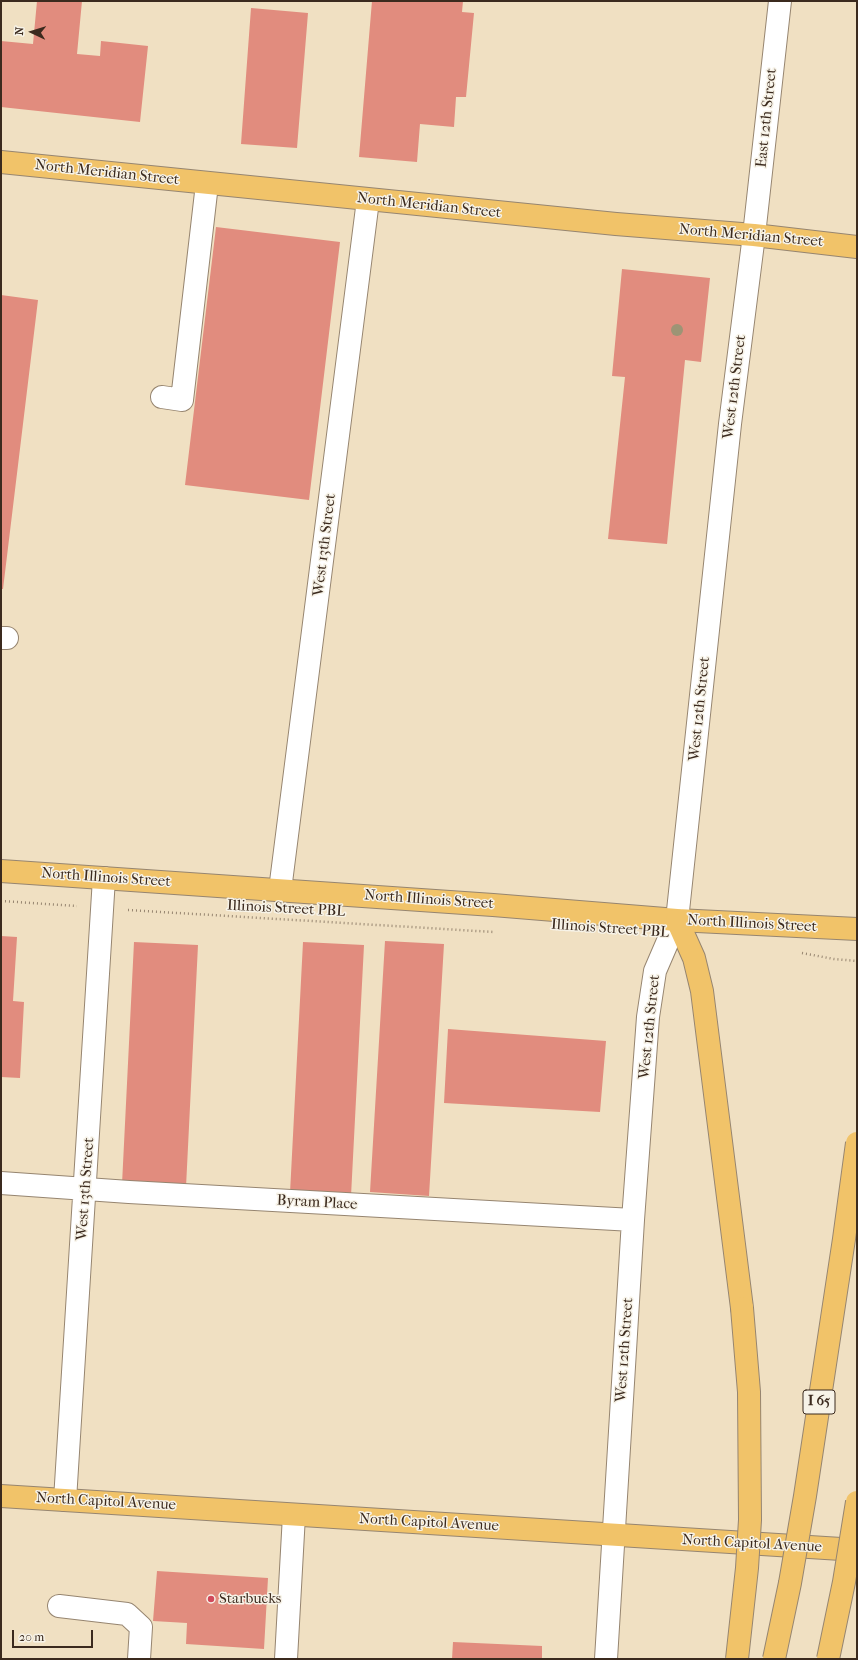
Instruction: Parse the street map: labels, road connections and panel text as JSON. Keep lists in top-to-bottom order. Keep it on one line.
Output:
{"streets":{"main road":["North Meridian Street","North Illinois Street","I 65","North Capitol Avenue"],"street":["East 12th Street","West 12th Street","West 13th Street","Byram Place"],"path":["Illinois Street PBL"]},"crossings":[["East 12th Street","North Meridian Street"],["East 12th Street","West 12th Street"],["North Meridian Street","West 12th Street"],["North Meridian Street","West 13th Street"],["West 12th Street","North Illinois Street"],["West 12th Street","Byram Place"],["West 12th Street","North Capitol Avenue"],["West 13th Street","North Illinois Street"],["West 13th Street","Illinois Street PBL"],["West 13th Street","Byram Place"],["West 13th Street","North Capitol Avenue"]],"places":["Starbucks"],"scale_bar":"20 m","north":"left"}
